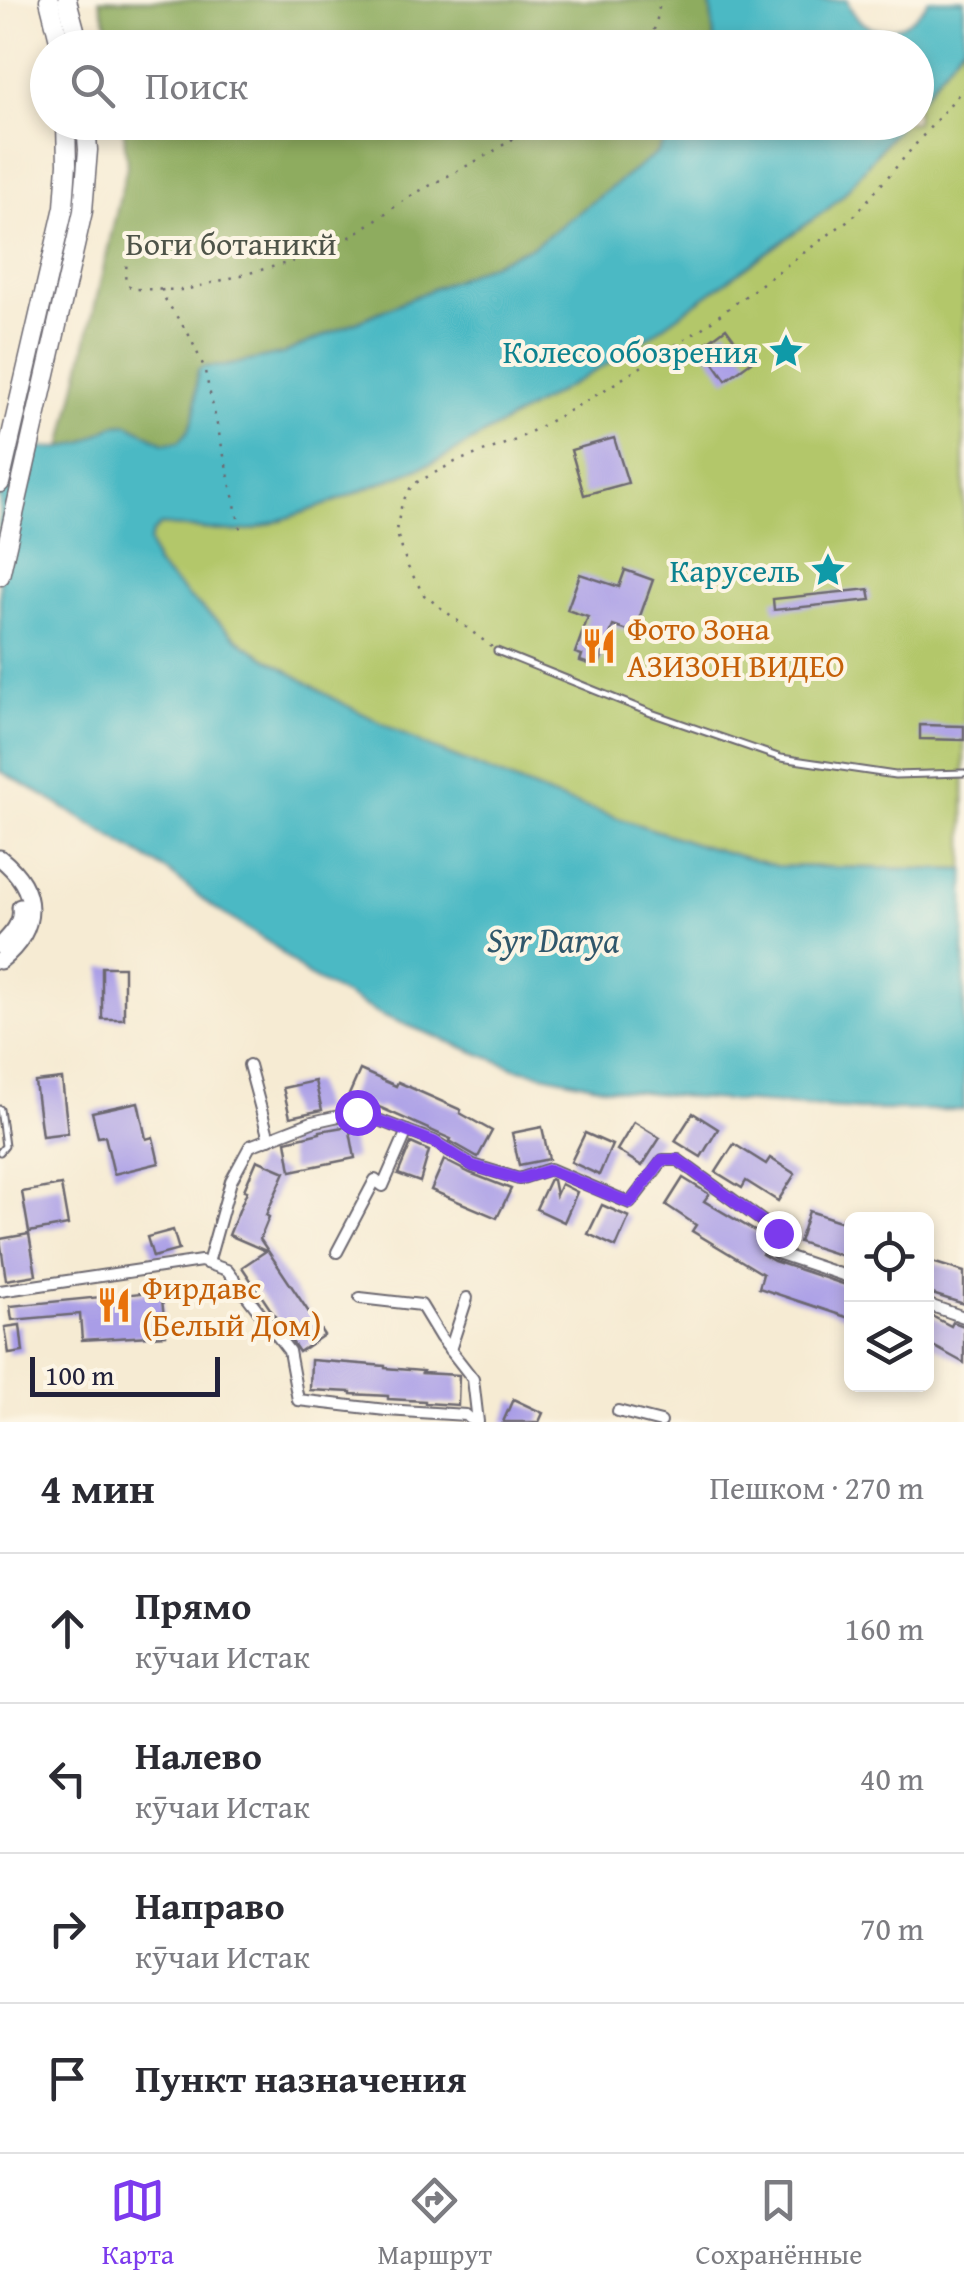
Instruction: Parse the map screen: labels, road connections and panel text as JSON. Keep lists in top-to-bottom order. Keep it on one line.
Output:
{"water":["Syr Darya"],"parks":["Боги ботаникй"],"places":{"place":["Колесо обозрения","Карусель"],"restaurant":["Фото Зона АЗИЗОН ВИДЕО","Фирдавс (Белый Дом)"]},"scale_bar":"100 m","page":{"search":"Поиск","scale":"100 m","heading":["4 мин","Пешком · 270 m"],"list":[["Прямо","кӯчаи Истак","160 m"],["Налево","кӯчаи Истак","40 m"],["Направо","кӯчаи Истак","70 m"],"Пункт назначения"],"nav":["Карта","Маршрут","Сохранённые"]}}
